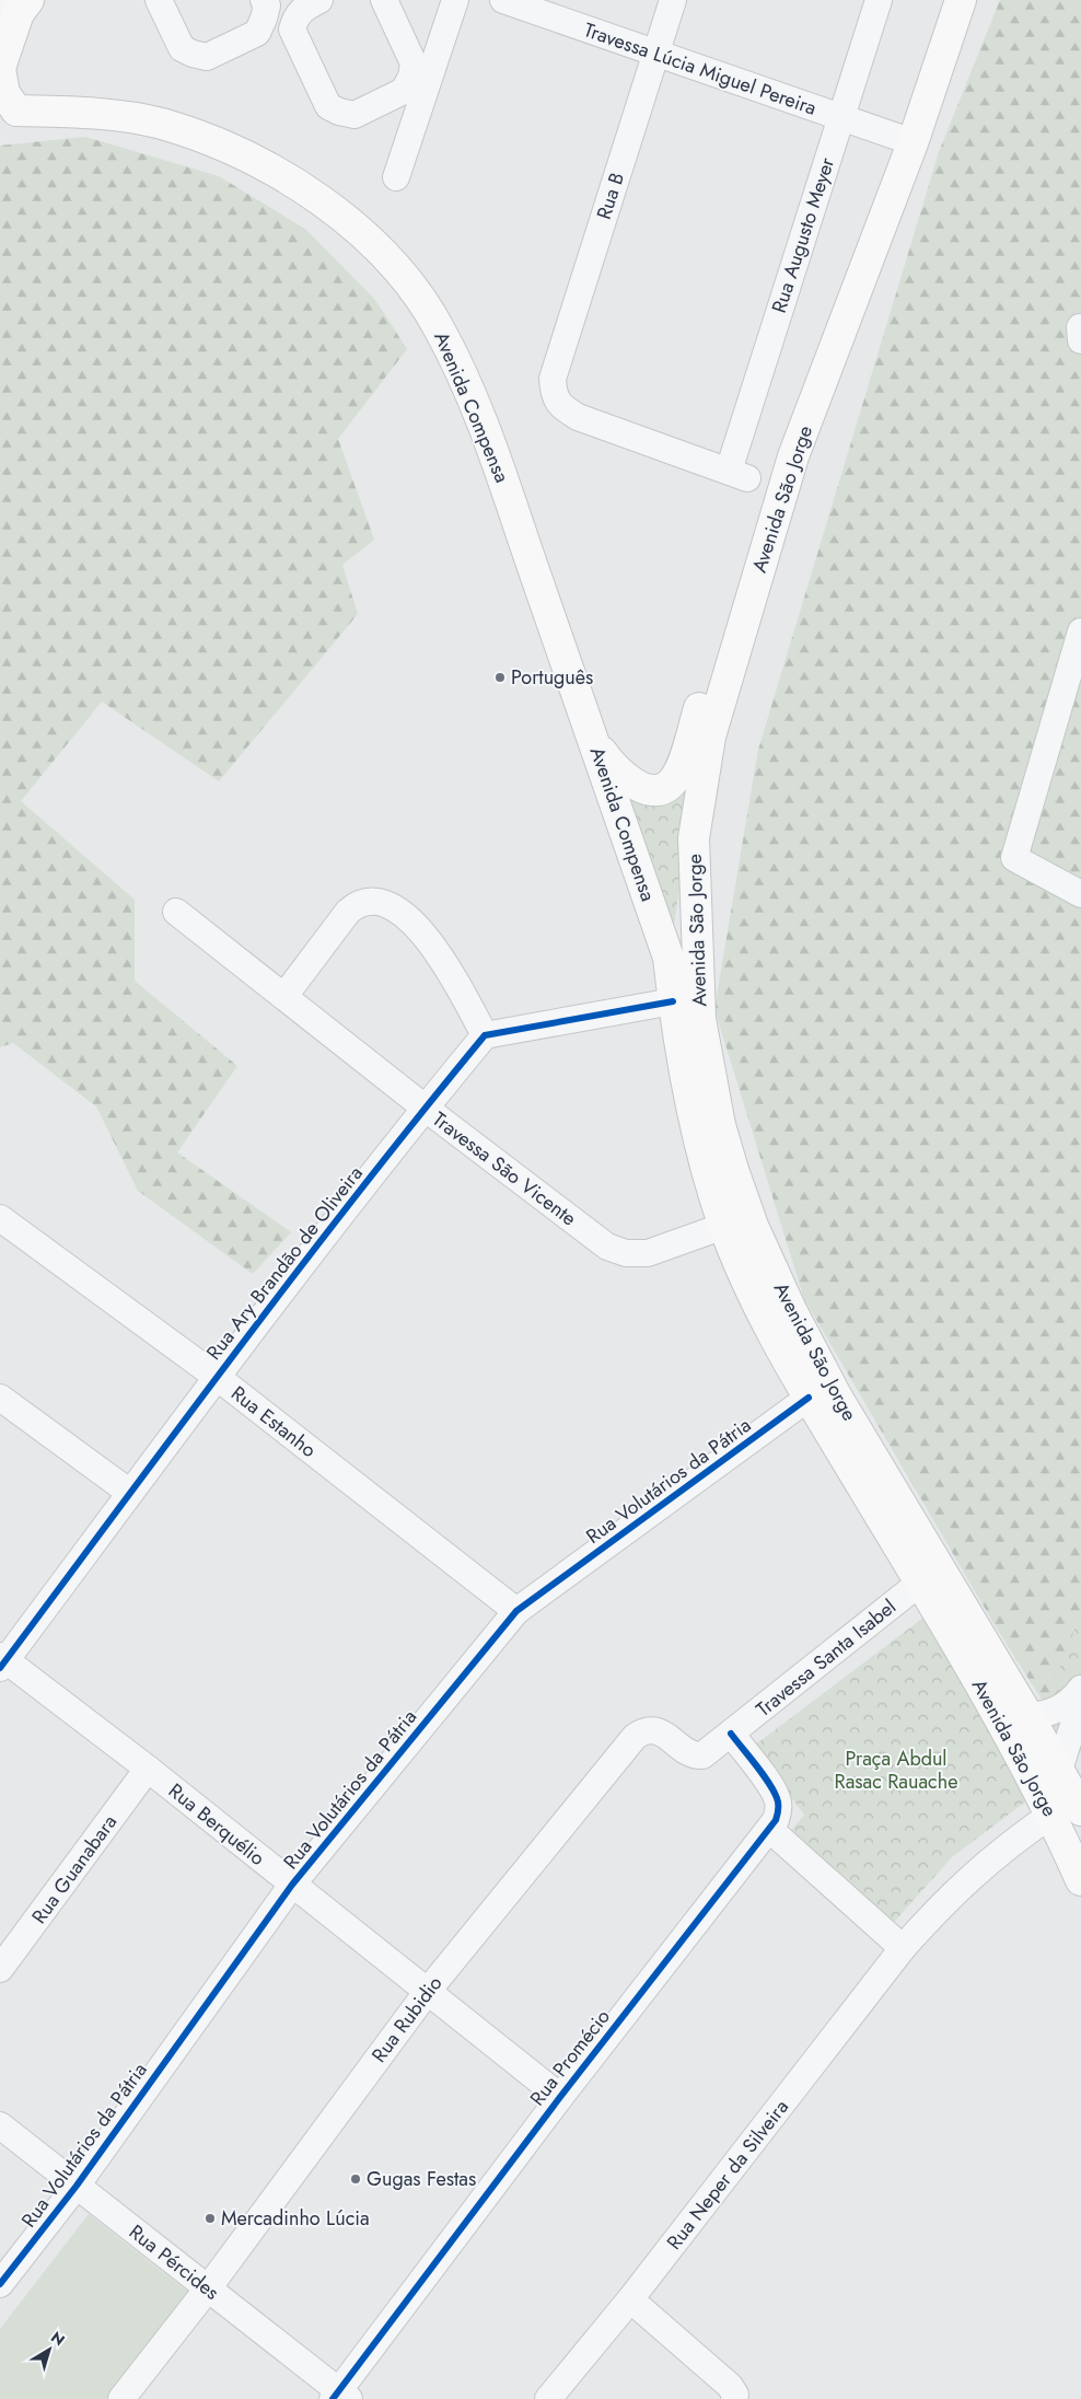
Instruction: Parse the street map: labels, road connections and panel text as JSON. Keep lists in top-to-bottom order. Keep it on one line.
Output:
{"streets":{"main road":["Avenida Compensa","Avenida São Jorge"],"street":["Travessa Lúcia Miguel Pereira","Rua B","Rua Augusto Meyer","Travessa São Vicente","Rua Ary Brandão de Oliveira","Rua Estanho","Rua Volutários da Pátria","Travessa Santa Isabel","Rua Berquélio","Rua Guanabara","Rua Rubidio","Rua Promécio","Rua Neper da Silveira","Rua Pércides"]},"crossings":[["Travessa Lúcia Miguel Pereira","Rua B"],["Travessa Lúcia Miguel Pereira","Rua Augusto Meyer"],["Rua B","Rua Augusto Meyer"],["Avenida Compensa","Avenida São Jorge"],["Avenida São Jorge","Travessa São Vicente"],["Avenida São Jorge","Rua Volutários da Pátria"],["Avenida São Jorge","Travessa Santa Isabel"],["Avenida São Jorge","Rua Neper da Silveira"],["Travessa São Vicente","Rua Ary Brandão de Oliveira"],["Rua Ary Brandão de Oliveira","Rua Estanho"],["Rua Ary Brandão de Oliveira","Rua Berquélio"],["Rua Estanho","Rua Volutários da Pátria"],["Rua Volutários da Pátria","Rua Berquélio"],["Rua Volutários da Pátria","Rua Pércides"],["Travessa Santa Isabel","Rua Rubidio"],["Travessa Santa Isabel","Rua Promécio"],["Rua Berquélio","Rua Guanabara"],["Rua Berquélio","Rua Rubidio"],["Rua Berquélio","Rua Promécio"],["Rua Rubidio","Rua Promécio"],["Rua Rubidio","Rua Pércides"],["Rua Promécio","Rua Pércides"]],"parks":["Praça Abdul Rasac Rauache"],"places":["Português","Gugas Festas","Mercadinho Lúcia"],"north":"top right"}
